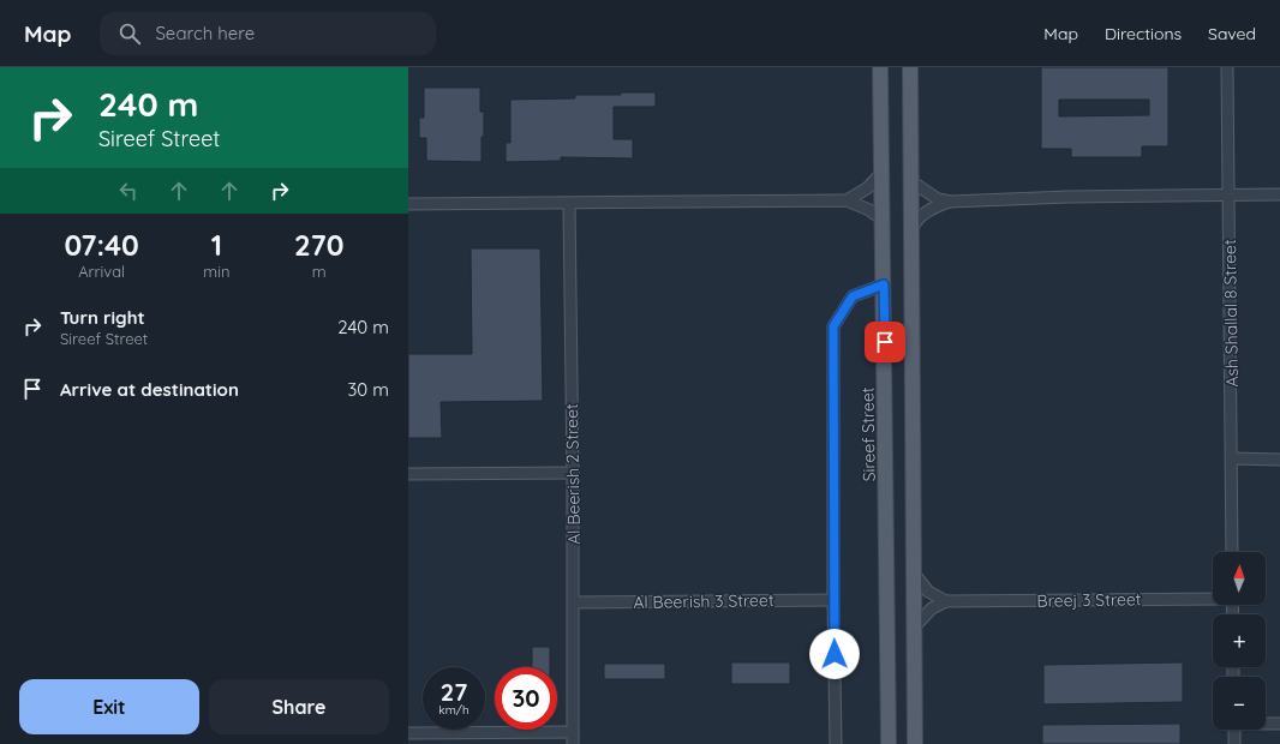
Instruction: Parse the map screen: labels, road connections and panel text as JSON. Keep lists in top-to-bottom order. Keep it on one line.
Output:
{"streets":{"main road":["Sireef Street"],"street":["Ash Shallal 8 Street","Al Beerish 2 Street","Breej 3 Street","Al Beerish 3 Street"]},"crossings":[["Al Beerish 2 Street","Al Beerish 3 Street"]],"north":"top","page":{"header":"Map","search":"Search here","nav":["Map","Directions","Saved"],"turn":["240 m","Sireef Street"],"eta":["07:40","Arrival","1","min","270","m"],"list":[{"name":"Turn right","note":"Sireef Street","value":"240 m"},{"name":"Arrive at destination","value":"30 m"}],"map_buttons":["+","−"],"speed":"27 km/h","limit":"30","buttons":["Exit","Share"]}}
